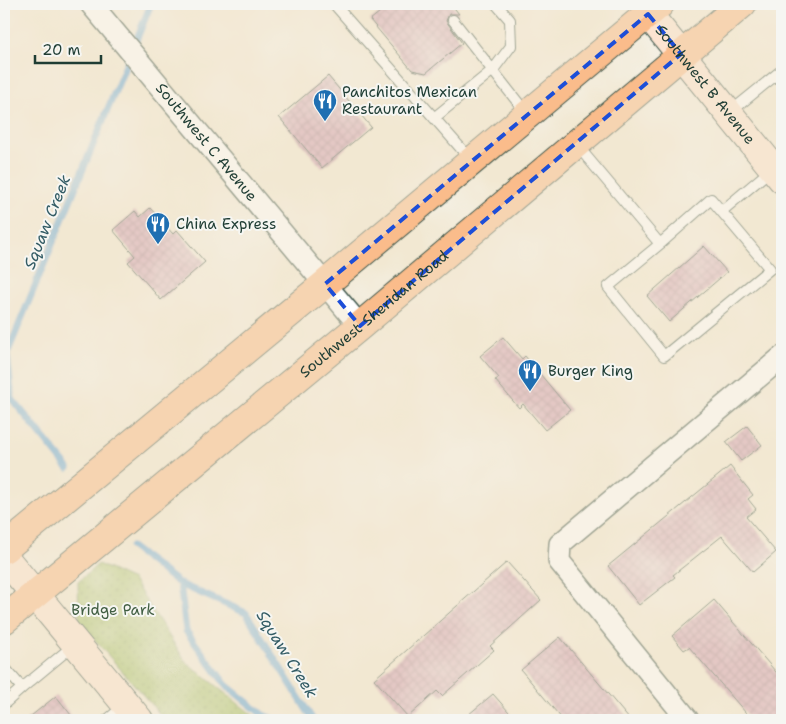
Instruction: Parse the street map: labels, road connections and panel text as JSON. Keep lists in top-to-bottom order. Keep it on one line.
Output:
{"streets":{"main road":["Southwest Sheridan Road"],"street":["Southwest B Avenue","Southwest C Avenue"]},"crossings":[["Southwest B Avenue","Southwest Sheridan Road"],["Southwest C Avenue","Southwest Sheridan Road"]],"water":["Squaw Creek"],"parks":["Bridge Park"],"places":{"restaurant":["Panchitos Mexican Restaurant","China Express","Burger King"]},"scale_bar":"20 m"}
